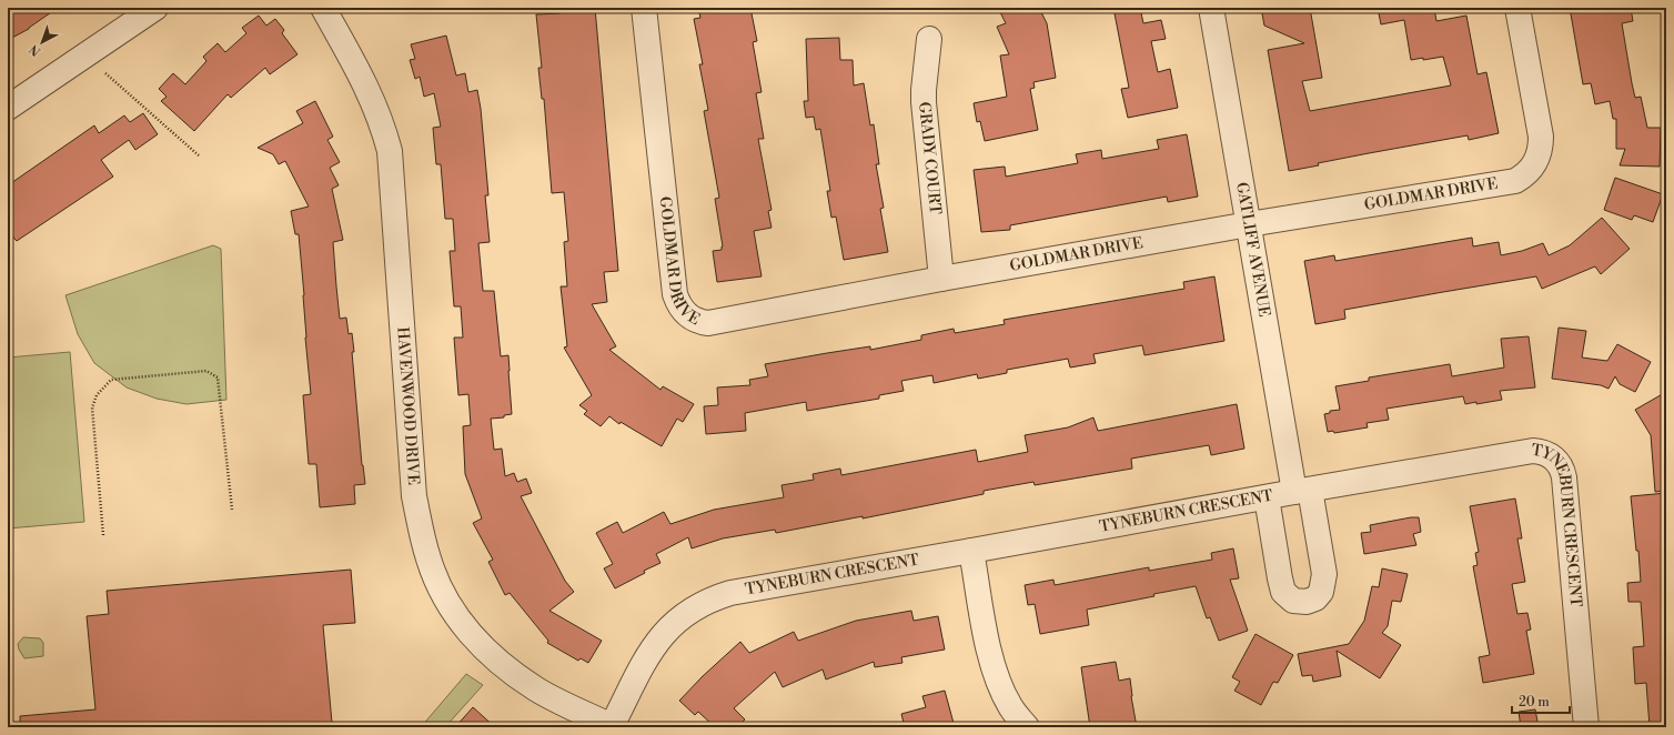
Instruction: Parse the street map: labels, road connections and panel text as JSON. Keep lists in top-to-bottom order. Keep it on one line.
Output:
{"streets":{"street":["GRADY COURT","GOLDMAR DRIVE","GATLIFF AVENUE","HAVENWOOD DRIVE","TYNEBURN CRESCENT"]},"crossings":[["GRADY COURT","GOLDMAR DRIVE"],["GOLDMAR DRIVE","GATLIFF AVENUE"],["GATLIFF AVENUE","TYNEBURN CRESCENT"],["HAVENWOOD DRIVE","TYNEBURN CRESCENT"]],"scale_bar":"20 m","north":"bottom left"}
